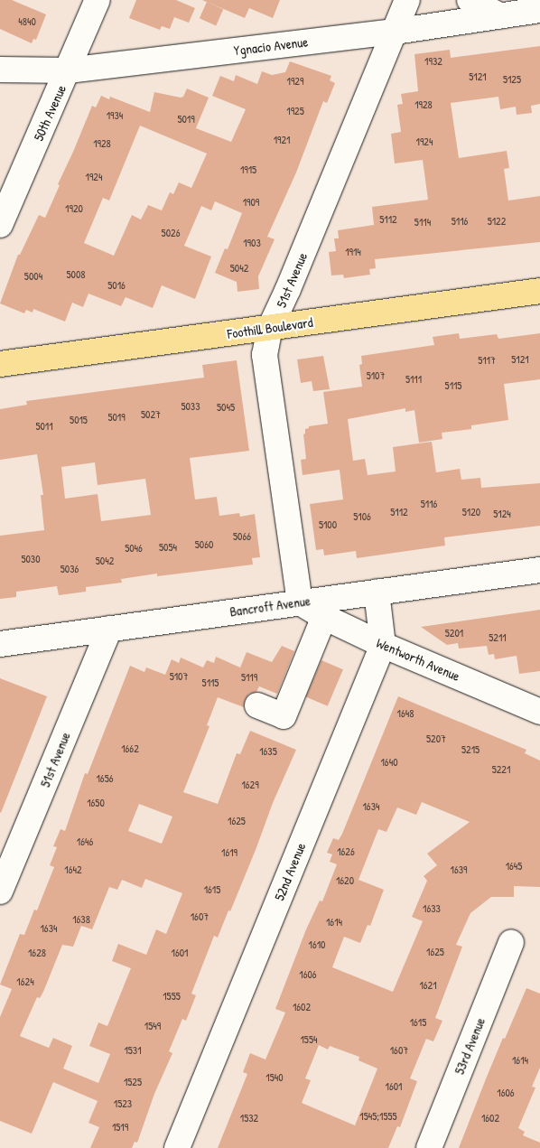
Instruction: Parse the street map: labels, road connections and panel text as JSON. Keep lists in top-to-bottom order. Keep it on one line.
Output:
{"streets":{"main road":["Foothill Boulevard"],"street":["Ygnacio Avenue","50th Avenue","51st Avenue","Bancroft Avenue","Wentworth Avenue","52nd Avenue","53rd Avenue"]},"crossings":[["Ygnacio Avenue","50th Avenue"],["Ygnacio Avenue","51st Avenue"],["51st Avenue","Foothill Boulevard"],["51st Avenue","Bancroft Avenue"],["51st Avenue","Wentworth Avenue"],["Bancroft Avenue","Wentworth Avenue"],["Bancroft Avenue","52nd Avenue"],["Wentworth Avenue","52nd Avenue"]],"house_numbers":["4840","1932","5121","5125","1929","1928","1925","1934","5019","1921","1924","1928","1915","1924","1909","1920","5112","5116","5122","5114","5026","1903","1914","5042","5008","5004","5016","5121","5117","5107","5111","5115","5033","5045","5027","5019","5015","5011","5116","5112","5120","5124","5106","5100","5066","5060","5054","5046","5030","5042","5036","5201","5211","5107","5119","5115","1648","5207","1662","5215","1635","1640","5221","1656","1629","1650","1634","1625","1646","1626","1619","1645","1642","1639","1620","1615","1633","1607","1638","1614","1634","1610","1625","1628","1601","1606","1624","1621","1555","1602","1615","1549","1554","1531","1607","1614","1540","1525","1601","1606","1523","1545;1555","1532","1602","1519"]}
